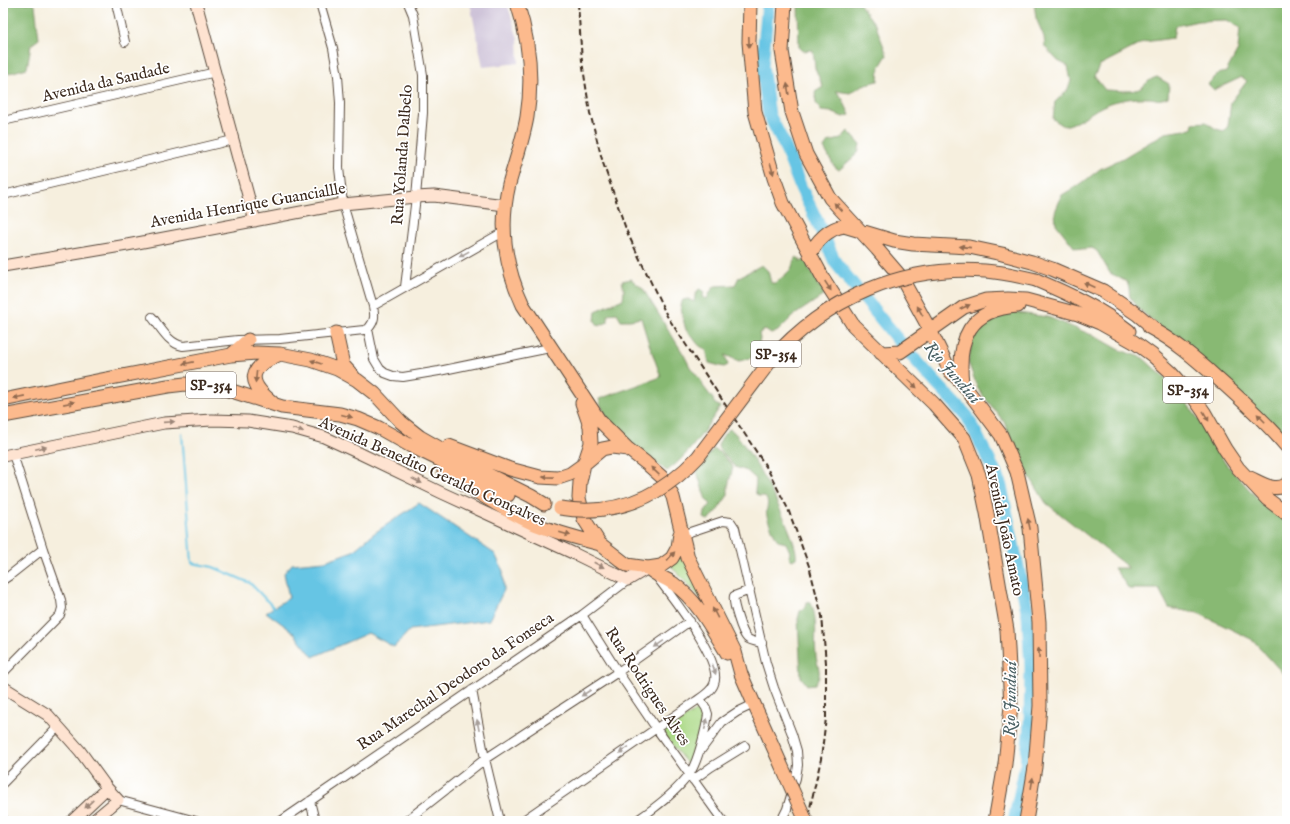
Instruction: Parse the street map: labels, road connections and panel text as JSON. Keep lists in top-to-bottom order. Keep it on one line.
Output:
{"streets":{"main road":["SP-354","Avenida João Amato"],"street":["Avenida da Saudade","Rua Yolanda Dalbelo","Avenida Henrique Guanciallle","Avenida Benedito Geraldo Gonçalves","Rua Marechal Deodoro da Fonseca","Rua Rodrigues Alves"]},"crossings":[["Rua Yolanda Dalbelo","Avenida Henrique Guanciallle"],["Avenida Benedito Geraldo Gonçalves","Rua Marechal Deodoro da Fonseca"],["Rua Marechal Deodoro da Fonseca","Rua Rodrigues Alves"]],"one_way":["Avenida Benedito Geraldo Gonçalves"],"water":["Rio Jundiaí"]}
